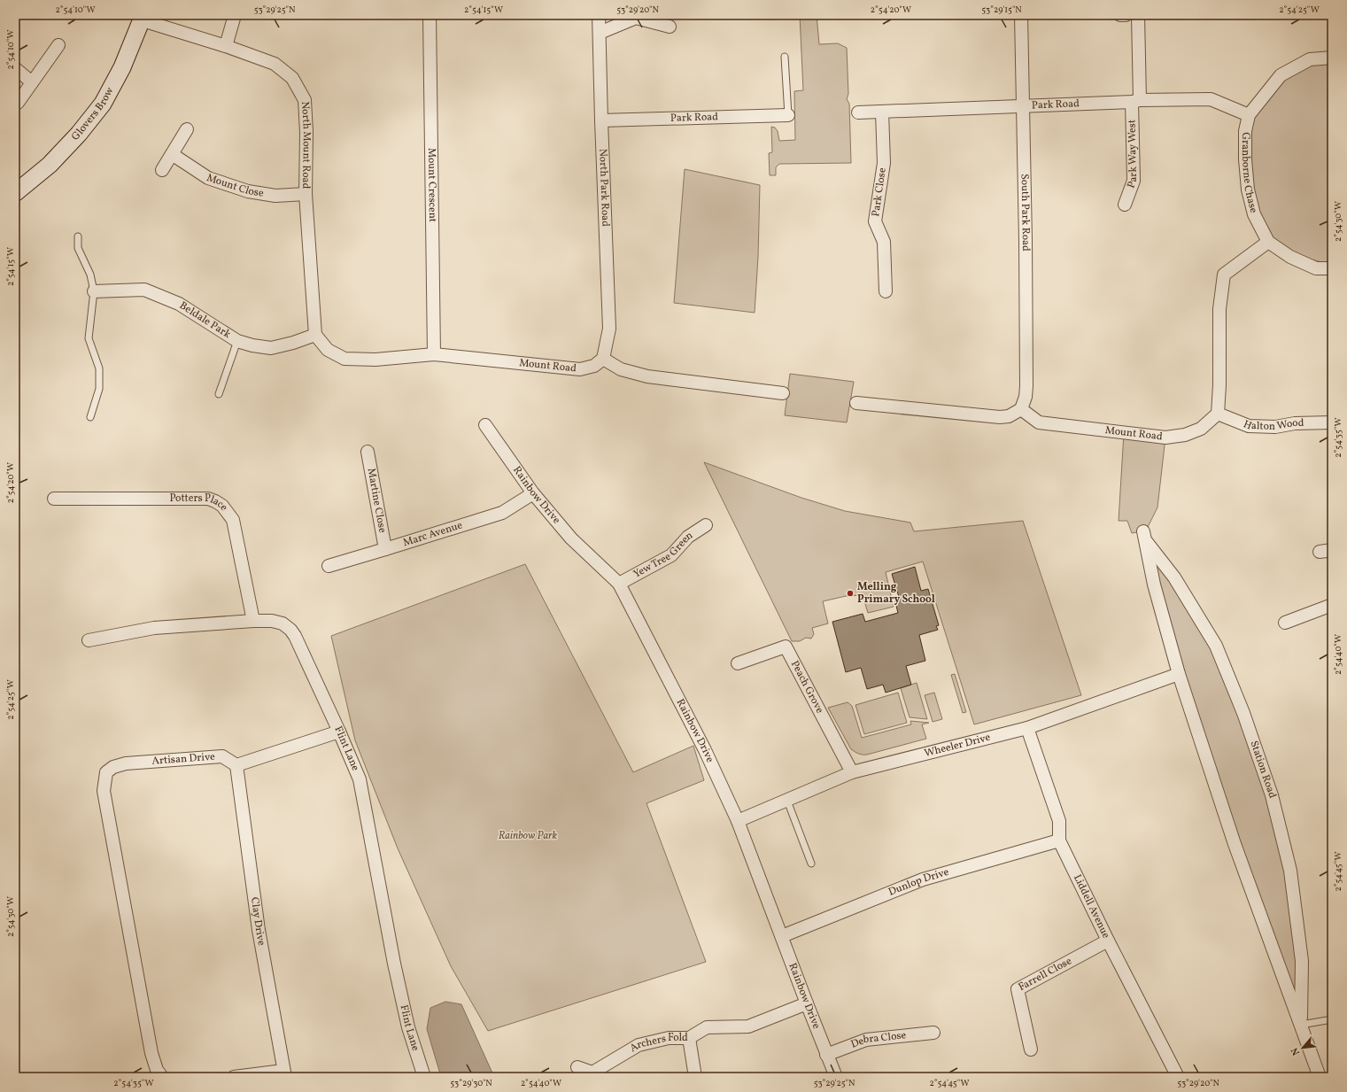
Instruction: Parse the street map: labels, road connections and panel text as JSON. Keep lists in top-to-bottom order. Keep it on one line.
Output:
{"streets":{"main road":["Glovers Brow"],"street":["Park Road","North Mount Road","Park Way West","Granborne Chase","Mount Close","Mount Crescent","North Park Road","Park Close","South Park Road","Beldale Park","Mount Road","Halton Wood","Rainbow Drive","Martine Close","Potters Place","Marc Avenue","Yew Tree Green","Peach Grove","Wheeler Drive","Flint Lane","Artisan Drive","Station Road","Dunlop Drive","Liddell Avenue","Clay Drive","Farrell Close","Debra Close","Archers Fold"]},"crossings":[["Park Road","Park Way West"],["Park Road","Granborne Chase"],["Park Road","North Park Road"],["Park Road","Park Close"],["Park Road","South Park Road"],["Glovers Brow","North Mount Road"],["North Mount Road","Mount Close"],["North Mount Road","Beldale Park"],["North Mount Road","Mount Road"],["Mount Crescent","Mount Road"],["North Park Road","Mount Road"],["South Park Road","Mount Road"],["Beldale Park","Mount Road"],["Mount Road","Halton Wood"],["Rainbow Drive","Marc Avenue"],["Rainbow Drive","Yew Tree Green"],["Rainbow Drive","Wheeler Drive"],["Rainbow Drive","Dunlop Drive"],["Rainbow Drive","Debra Close"],["Rainbow Drive","Archers Fold"],["Martine Close","Marc Avenue"],["Potters Place","Flint Lane"],["Peach Grove","Wheeler Drive"],["Wheeler Drive","Station Road"],["Wheeler Drive","Liddell Avenue"],["Artisan Drive","Clay Drive"],["Dunlop Drive","Liddell Avenue"],["Liddell Avenue","Farrell Close"]],"parks":["Rainbow Park"],"places":["Melling Primary School"],"north":"bottom left","coordinates":["2°54'10\"W","53°29'25\"N","2°54'15\"W","53°29'20\"N","2°54'20\"W","53°29'15\"N","2°54'25\"W","2°54'30\"W","2°54'35\"W","2°54'40\"W","2°54'45\"W","53°29'30\"N"]}
